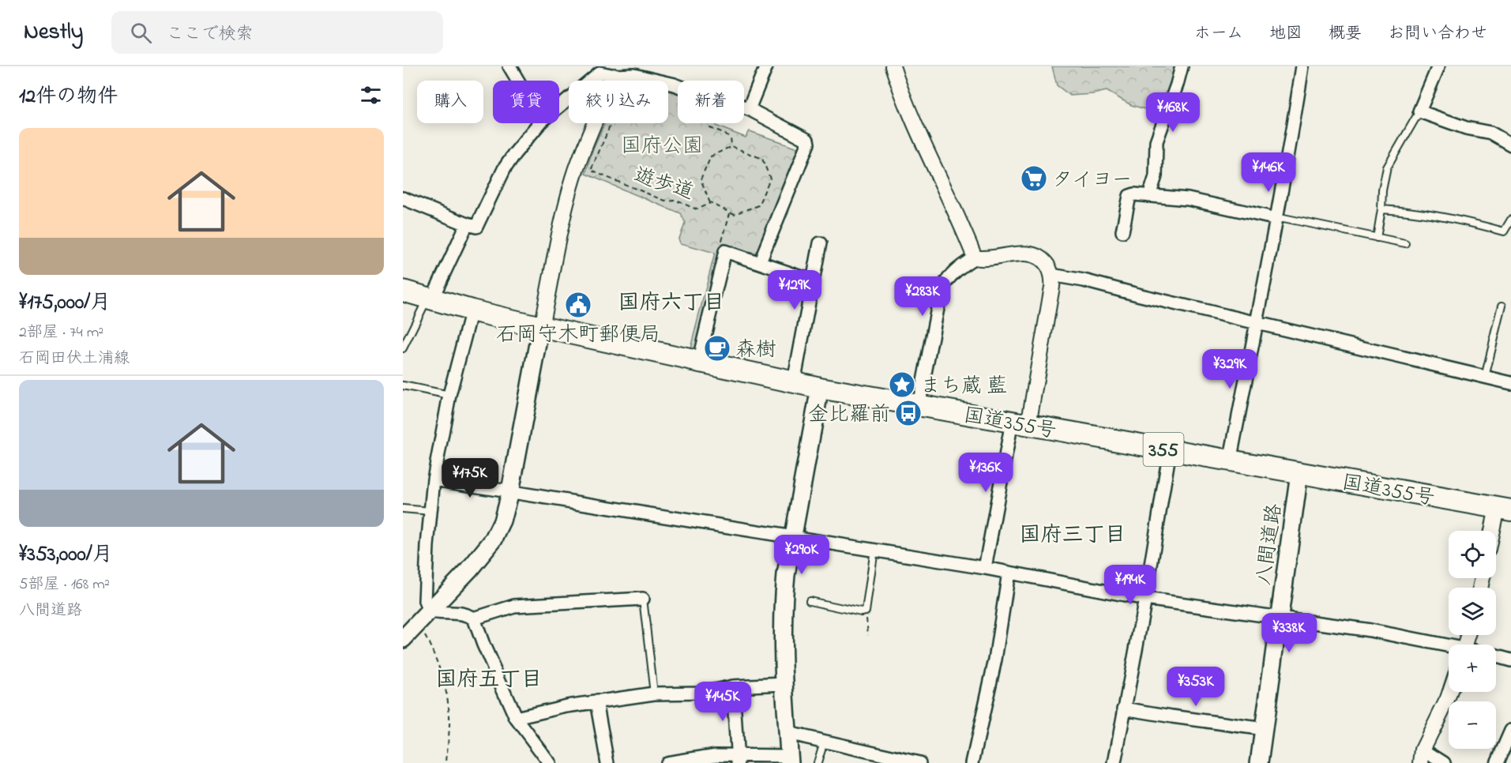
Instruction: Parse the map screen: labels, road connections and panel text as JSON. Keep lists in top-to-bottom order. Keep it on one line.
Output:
{"streets":{"highway":["国道355号","355"],"main road":["八間道路"],"path":["遊歩道"]},"crossings":[["国道355号","八間道路"]],"districts":["国府六丁目","国府三丁目","国府五丁目"],"parks":["国府公園"],"places":{"supermarket":["タイヨー"],"public building":["石岡守木町郵便局"],"cafe":["森樹"],"place":["まち蔵 藍"],"bus stop":["金比羅前"]},"page":{"header":"Nestly","search":"ここで検索","nav":["ホーム","地図","概要","お問い合わせ"],"heading":"12件の物件","chip":["購入","賃貸","絞り込み","新着"],"price":["¥168K","¥146K","¥129K","¥283K","¥329K","¥136K","¥175K","¥290K","¥194K","¥338K","¥353K","¥145K"],"list":[{"name":"¥175,000/月","note":"2部屋 · 74 m² · 石岡田伏土浦線"},{"name":"¥353,000/月","note":"5部屋 · 168 m² · 八間道路"}],"map_buttons":["+","−"]}}
